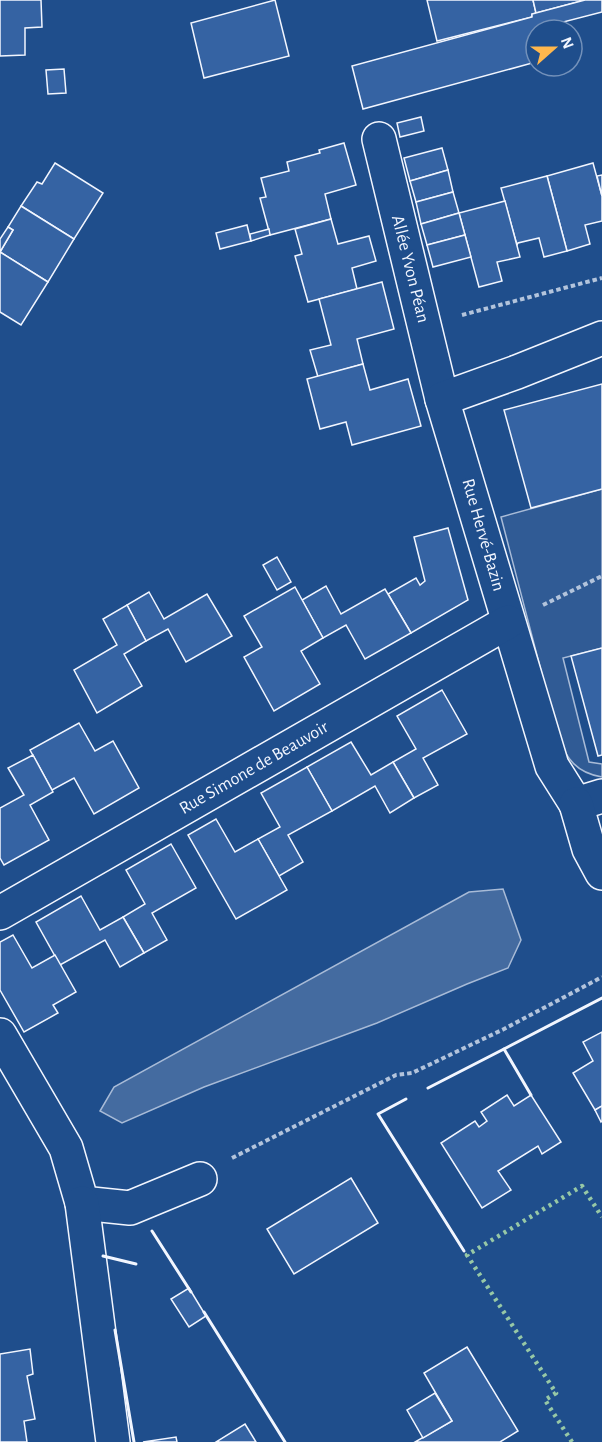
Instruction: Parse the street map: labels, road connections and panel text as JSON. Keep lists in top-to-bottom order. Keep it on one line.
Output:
{"streets":{"street":["Allée Yvon Péan","Rue Hervé-Bazin","Rue Simone de Beauvoir"]},"crossings":[["Allée Yvon Péan","Rue Hervé-Bazin"],["Rue Hervé-Bazin","Rue Simone de Beauvoir"]],"north":"right"}
